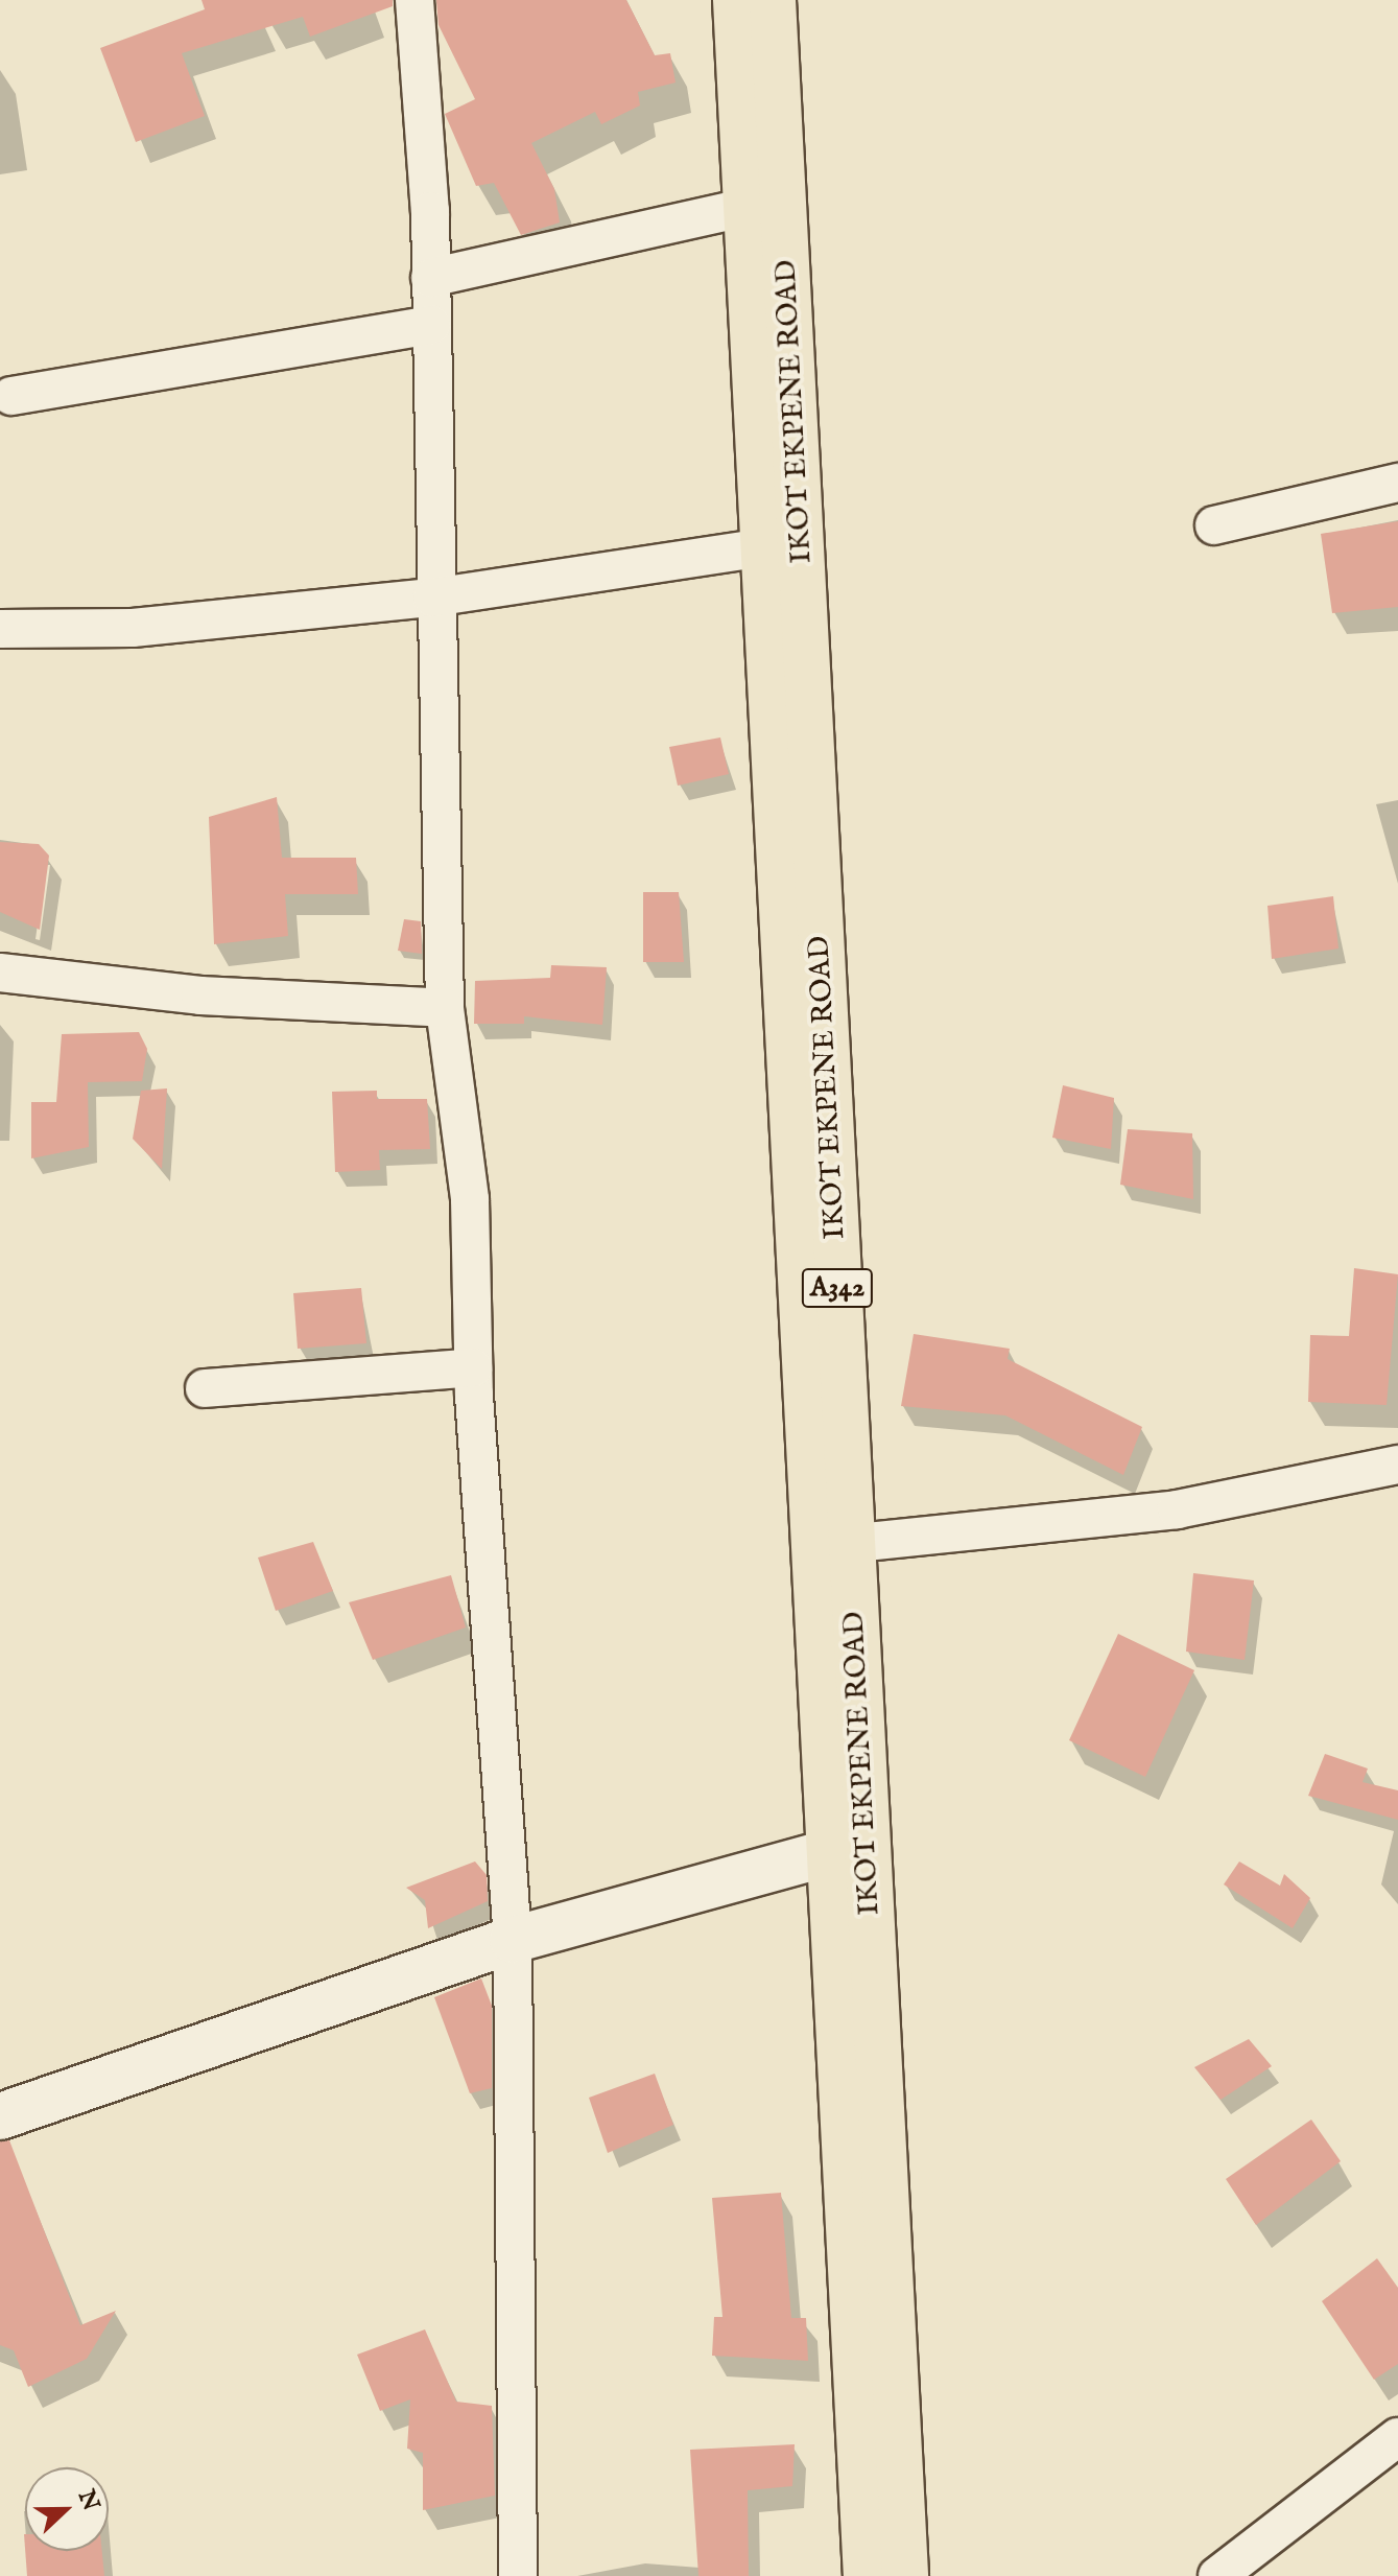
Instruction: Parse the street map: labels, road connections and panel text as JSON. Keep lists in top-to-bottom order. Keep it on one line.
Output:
{"streets":{"highway":["IKOT EKPENE ROAD","A342"]},"north":"right"}
